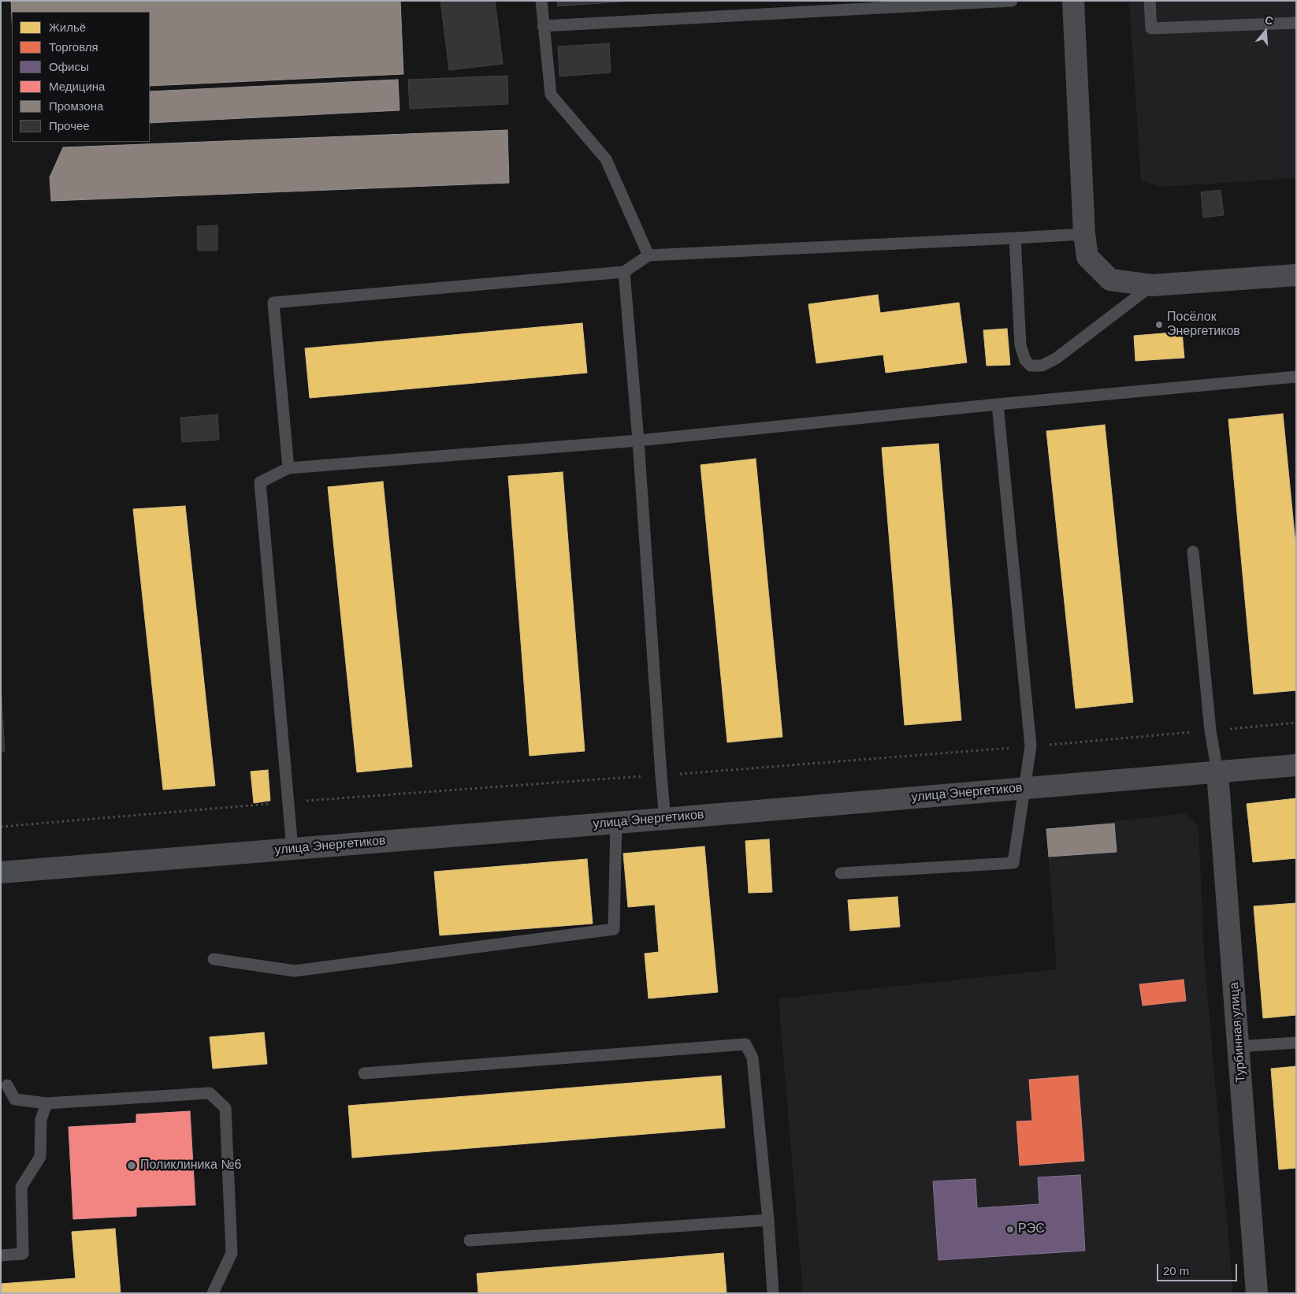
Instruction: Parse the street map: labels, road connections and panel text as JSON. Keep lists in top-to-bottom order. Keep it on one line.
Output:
{"streets":{"street":["улица Энергетиков","Турбинная улица"]},"crossings":[["улица Энергетиков","Турбинная улица"]],"places":["Посёлок Энергетиков","Поликлиника №6","РЭС"],"legend":["Жильё","Торговля","Офисы","Медицина","Промзона","Прочее"],"scale_bar":"20 m","north":"top"}
